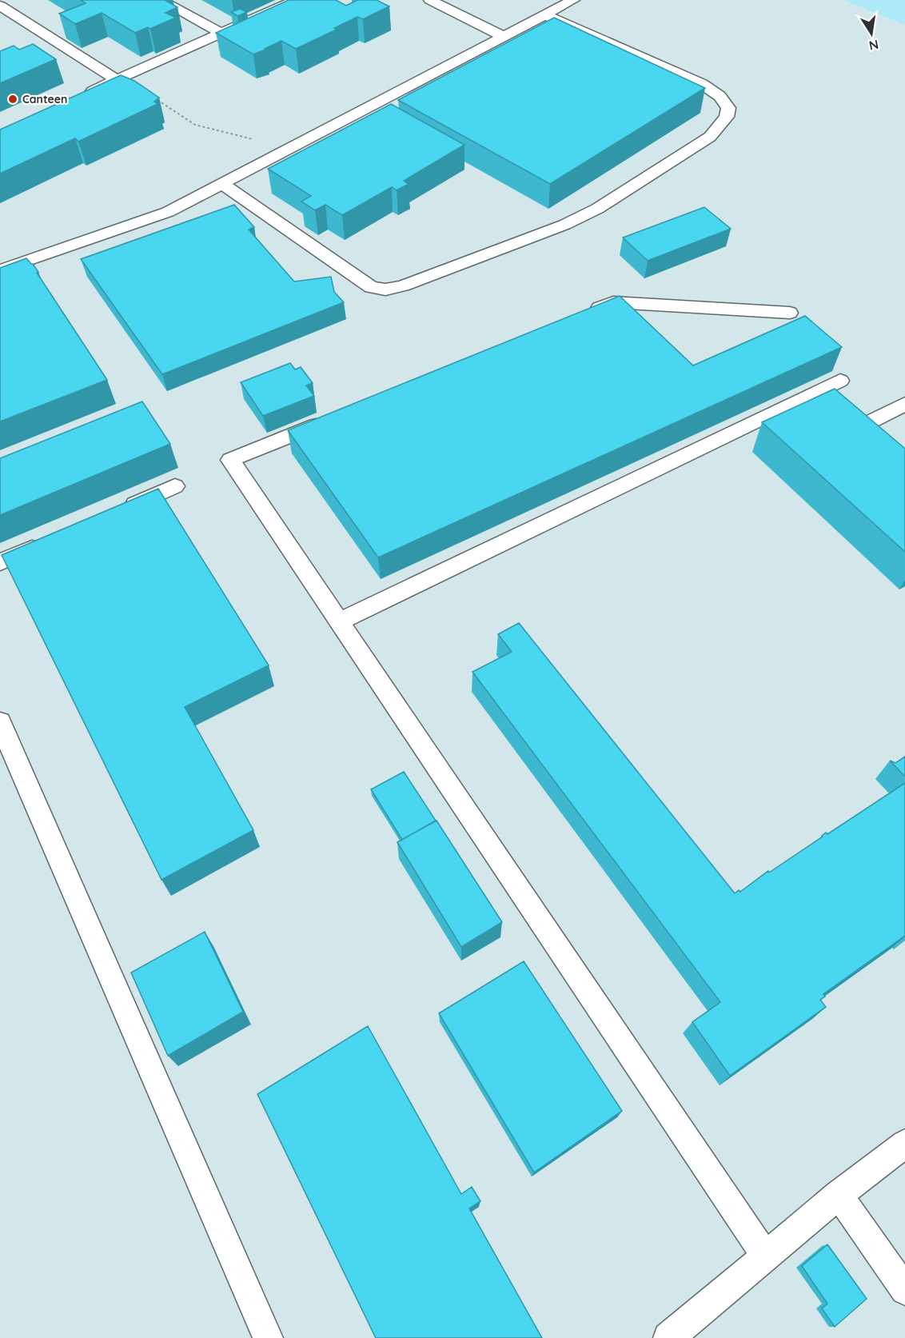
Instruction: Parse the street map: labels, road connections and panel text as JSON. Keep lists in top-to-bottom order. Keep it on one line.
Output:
{"places":["Canteen"],"north":"bottom"}
